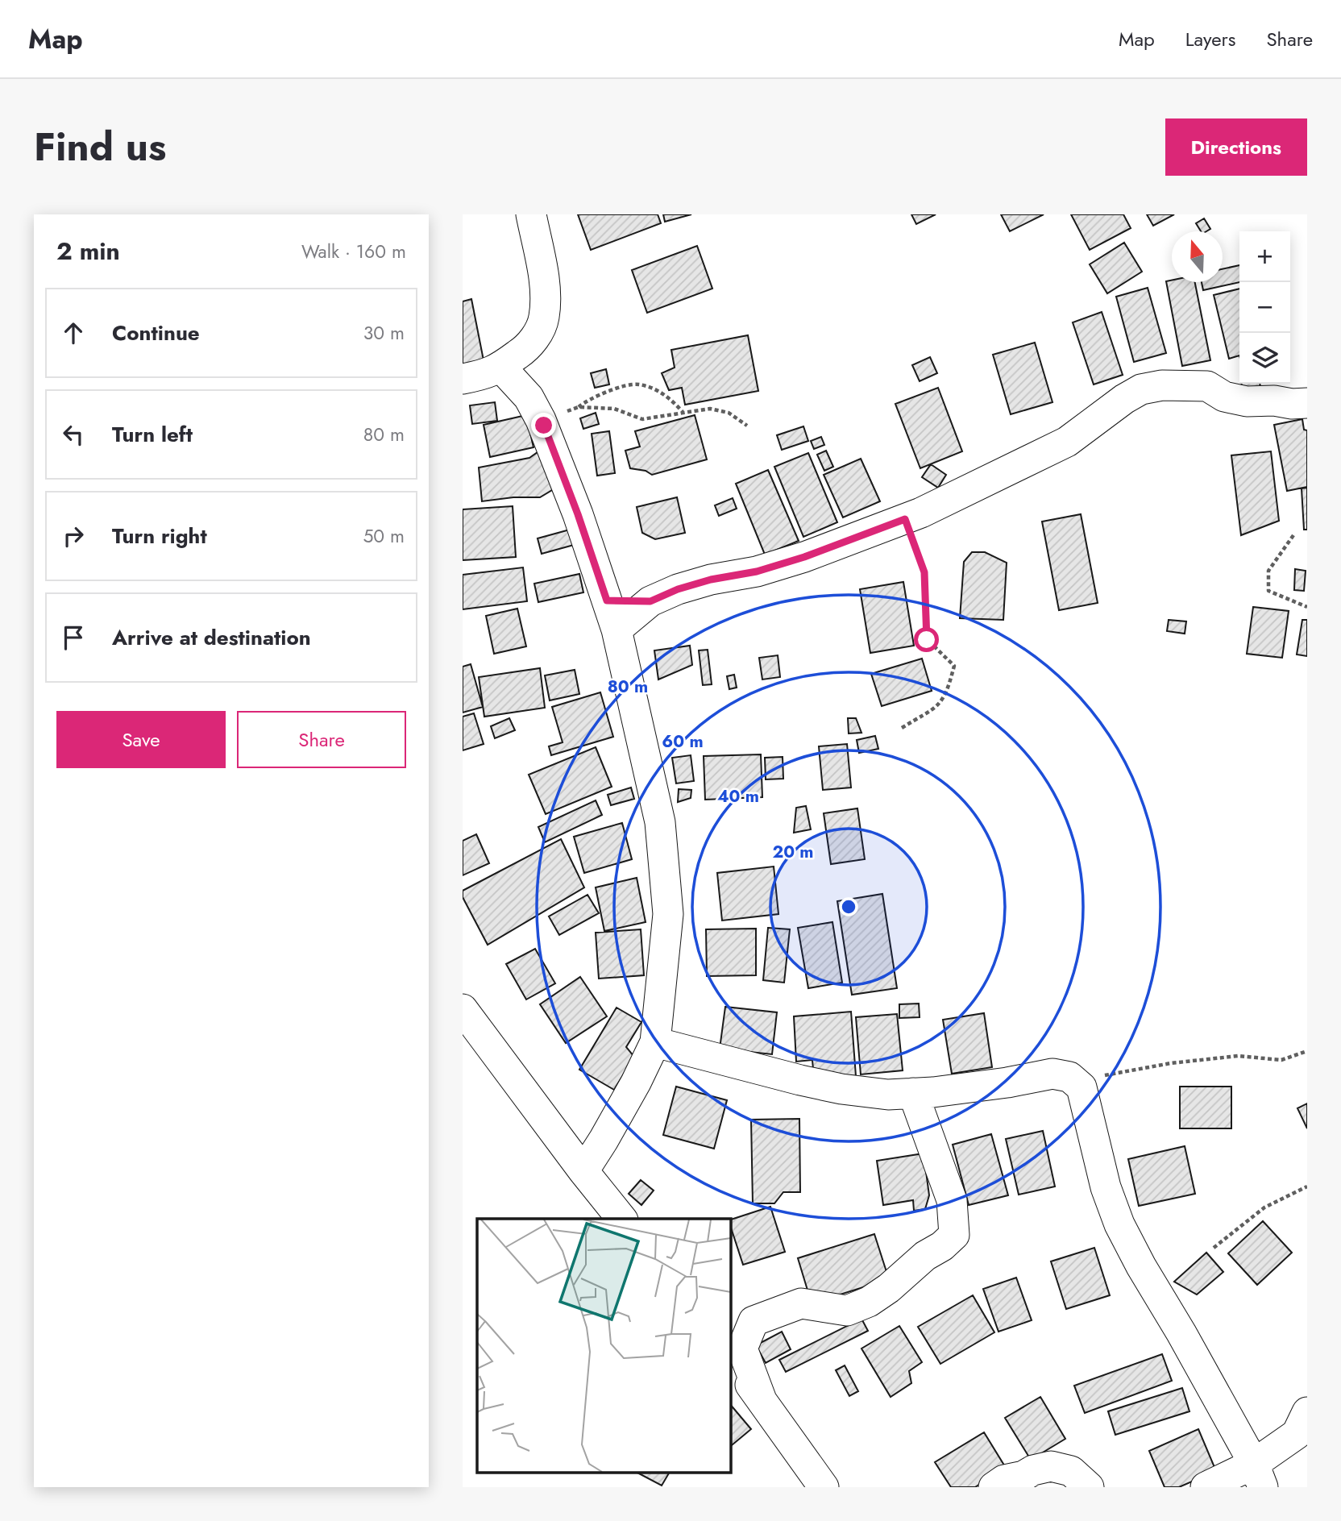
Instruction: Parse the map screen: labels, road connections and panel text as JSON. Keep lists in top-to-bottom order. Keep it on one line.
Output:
{"north":"top","page":{"header":"Map","nav":["Map","Layers","Share"],"title":"Find us","buttons":["Directions",["Save","Share"]],"heading":["2 min","Walk · 160 m"],"map_buttons":["+","−"],"list":[["Continue","30 m"],["Turn left","80 m"],["Turn right","50 m"],"Arrive at destination"]},"rings":["80 m","60 m","40 m","20 m"]}
